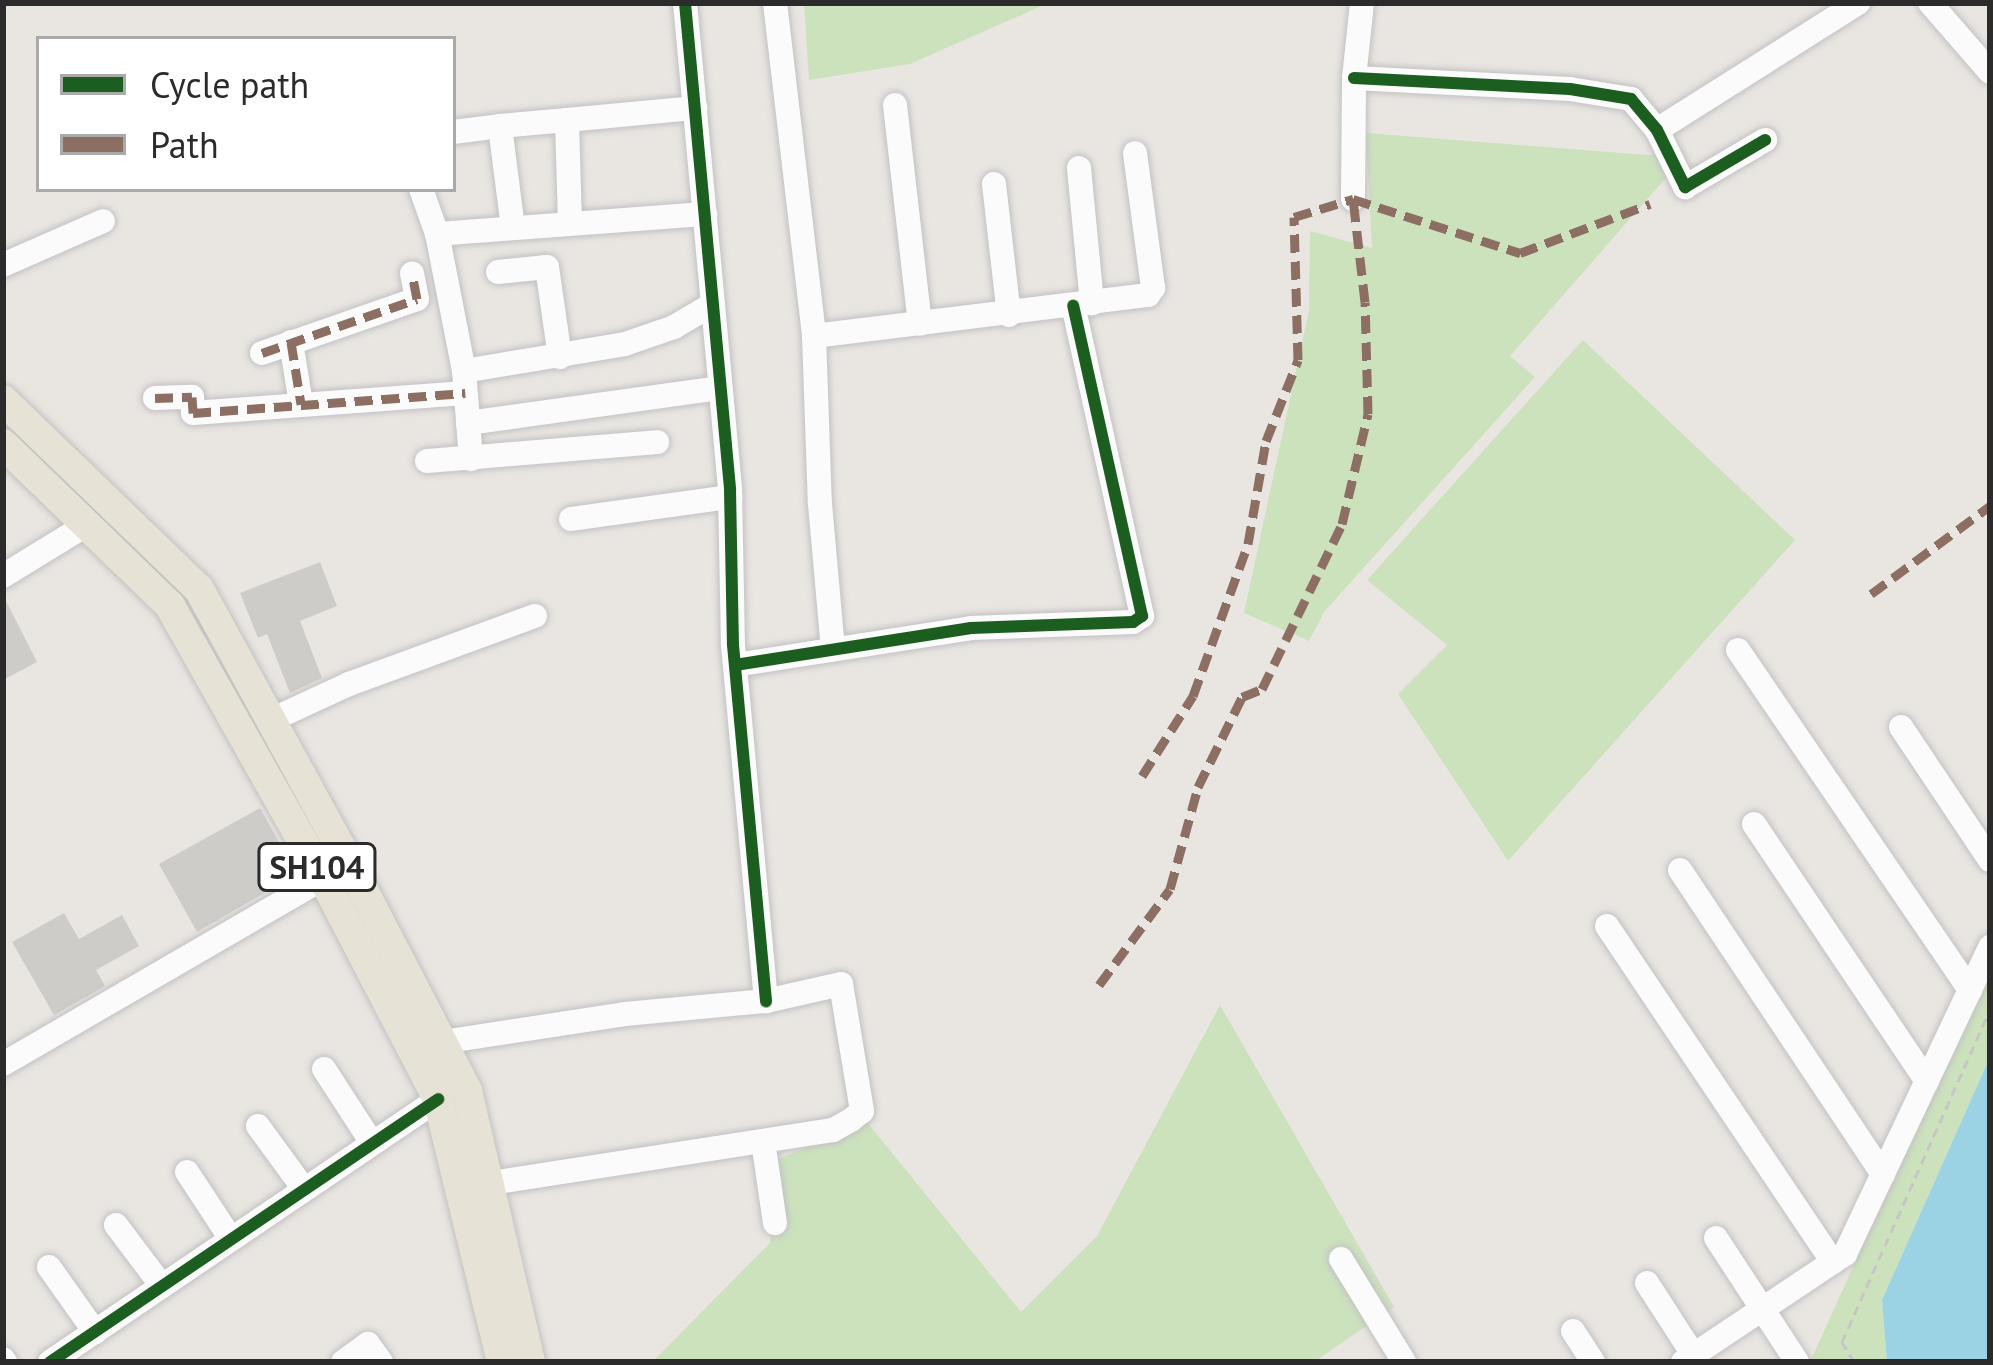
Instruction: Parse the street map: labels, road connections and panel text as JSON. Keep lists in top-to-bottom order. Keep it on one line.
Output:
{"streets":{"main road":["SH104"]},"legend":["Cycle path","Path"]}
